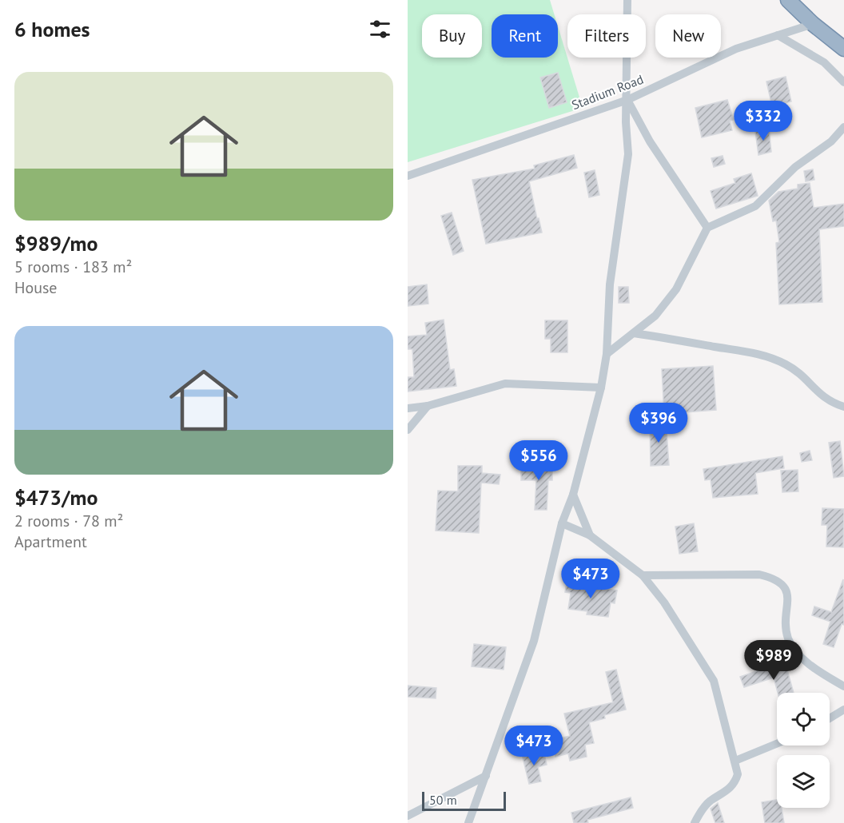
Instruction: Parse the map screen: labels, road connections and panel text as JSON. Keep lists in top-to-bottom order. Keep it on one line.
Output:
{"streets":{"street":["Stadium Road"]},"scale_bar":"50 m","page":{"heading":"6 homes","chip":["Buy","Rent","Filters","New"],"list":[{"name":"$989/mo","note":"5 rooms · 183 m² · House"},{"name":"$473/mo","note":"2 rooms · 78 m² · Apartment"}],"price":["$332","$396","$556","$473","$989","$473"],"scale":"50 m"}}
